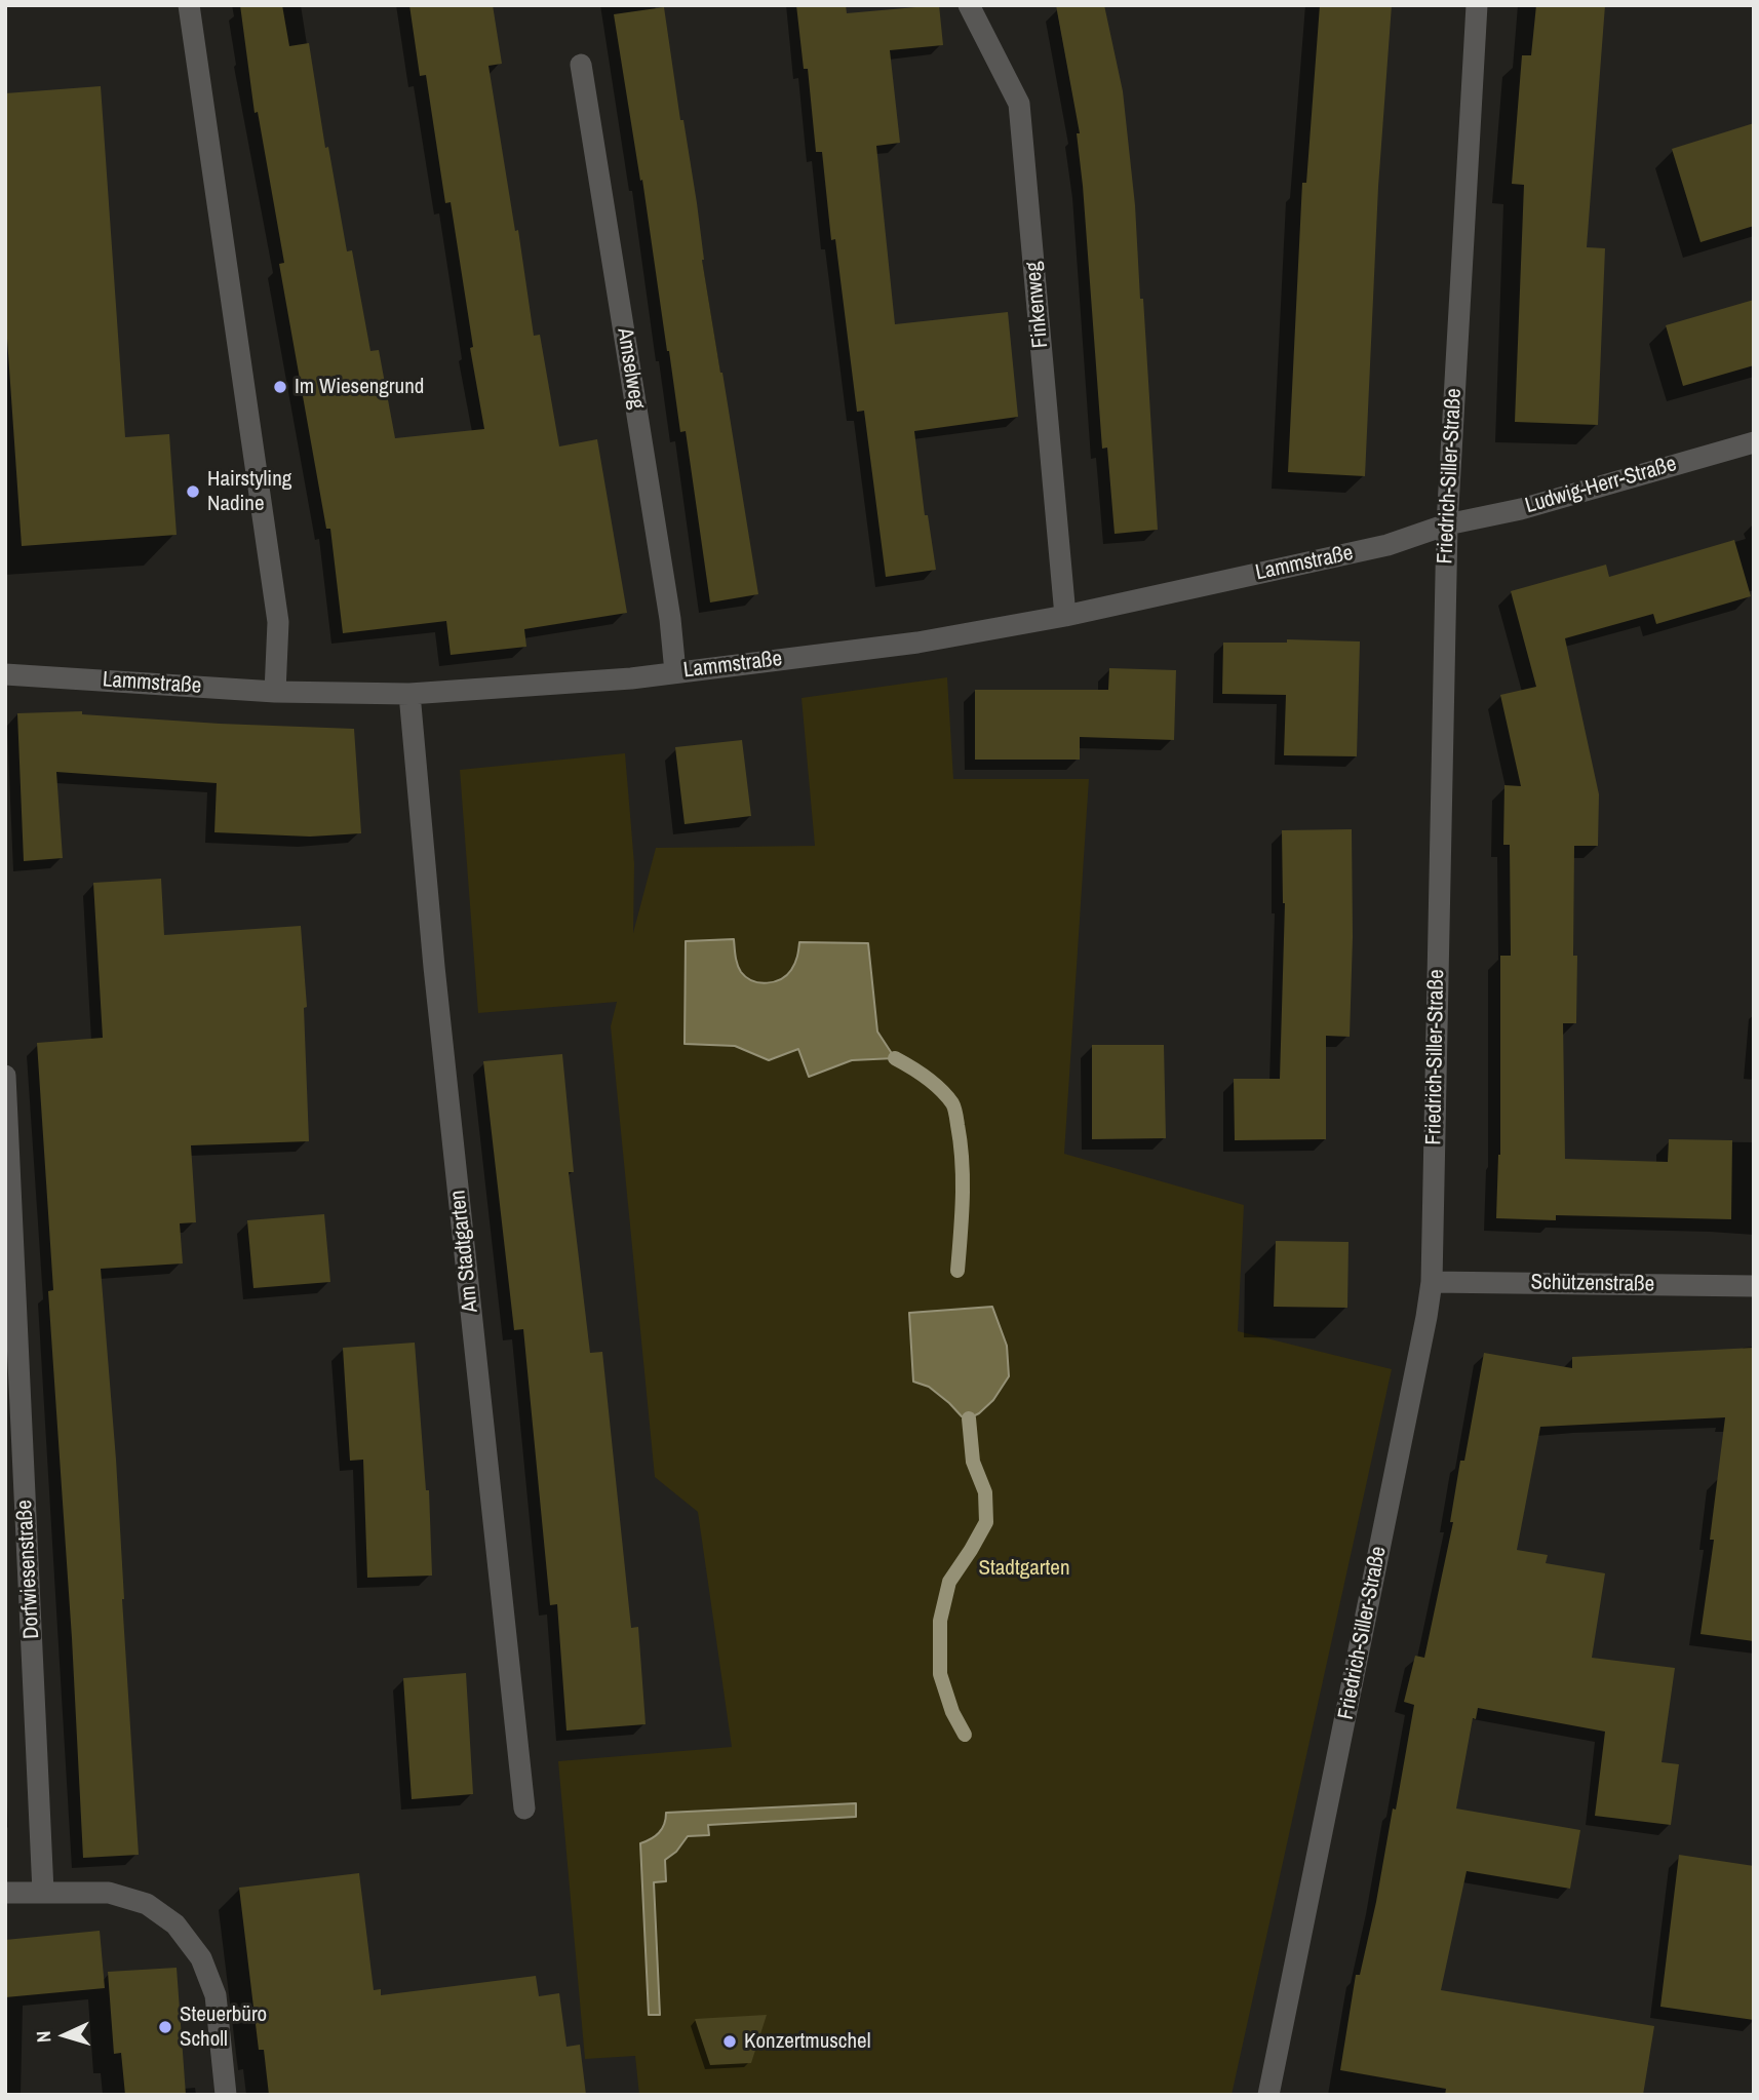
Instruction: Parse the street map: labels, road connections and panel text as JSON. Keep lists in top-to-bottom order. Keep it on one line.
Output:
{"streets":{"street":["Finkenweg","Amselweg","Friedrich-Siller-Straße","Ludwig-Herr-Straße","Lammstraße","Am Stadtgarten","Schützenstraße","Dorfwiesenstraße"]},"crossings":[["Finkenweg","Lammstraße"],["Amselweg","Lammstraße"],["Friedrich-Siller-Straße","Ludwig-Herr-Straße"],["Friedrich-Siller-Straße","Lammstraße"],["Friedrich-Siller-Straße","Schützenstraße"],["Ludwig-Herr-Straße","Lammstraße"],["Lammstraße","Am Stadtgarten"]],"parks":["Stadtgarten"],"places":["Im Wiesengrund","Hairstyling Nadine","Steuerbüro Scholl","Konzertmuschel"],"north":"left"}
